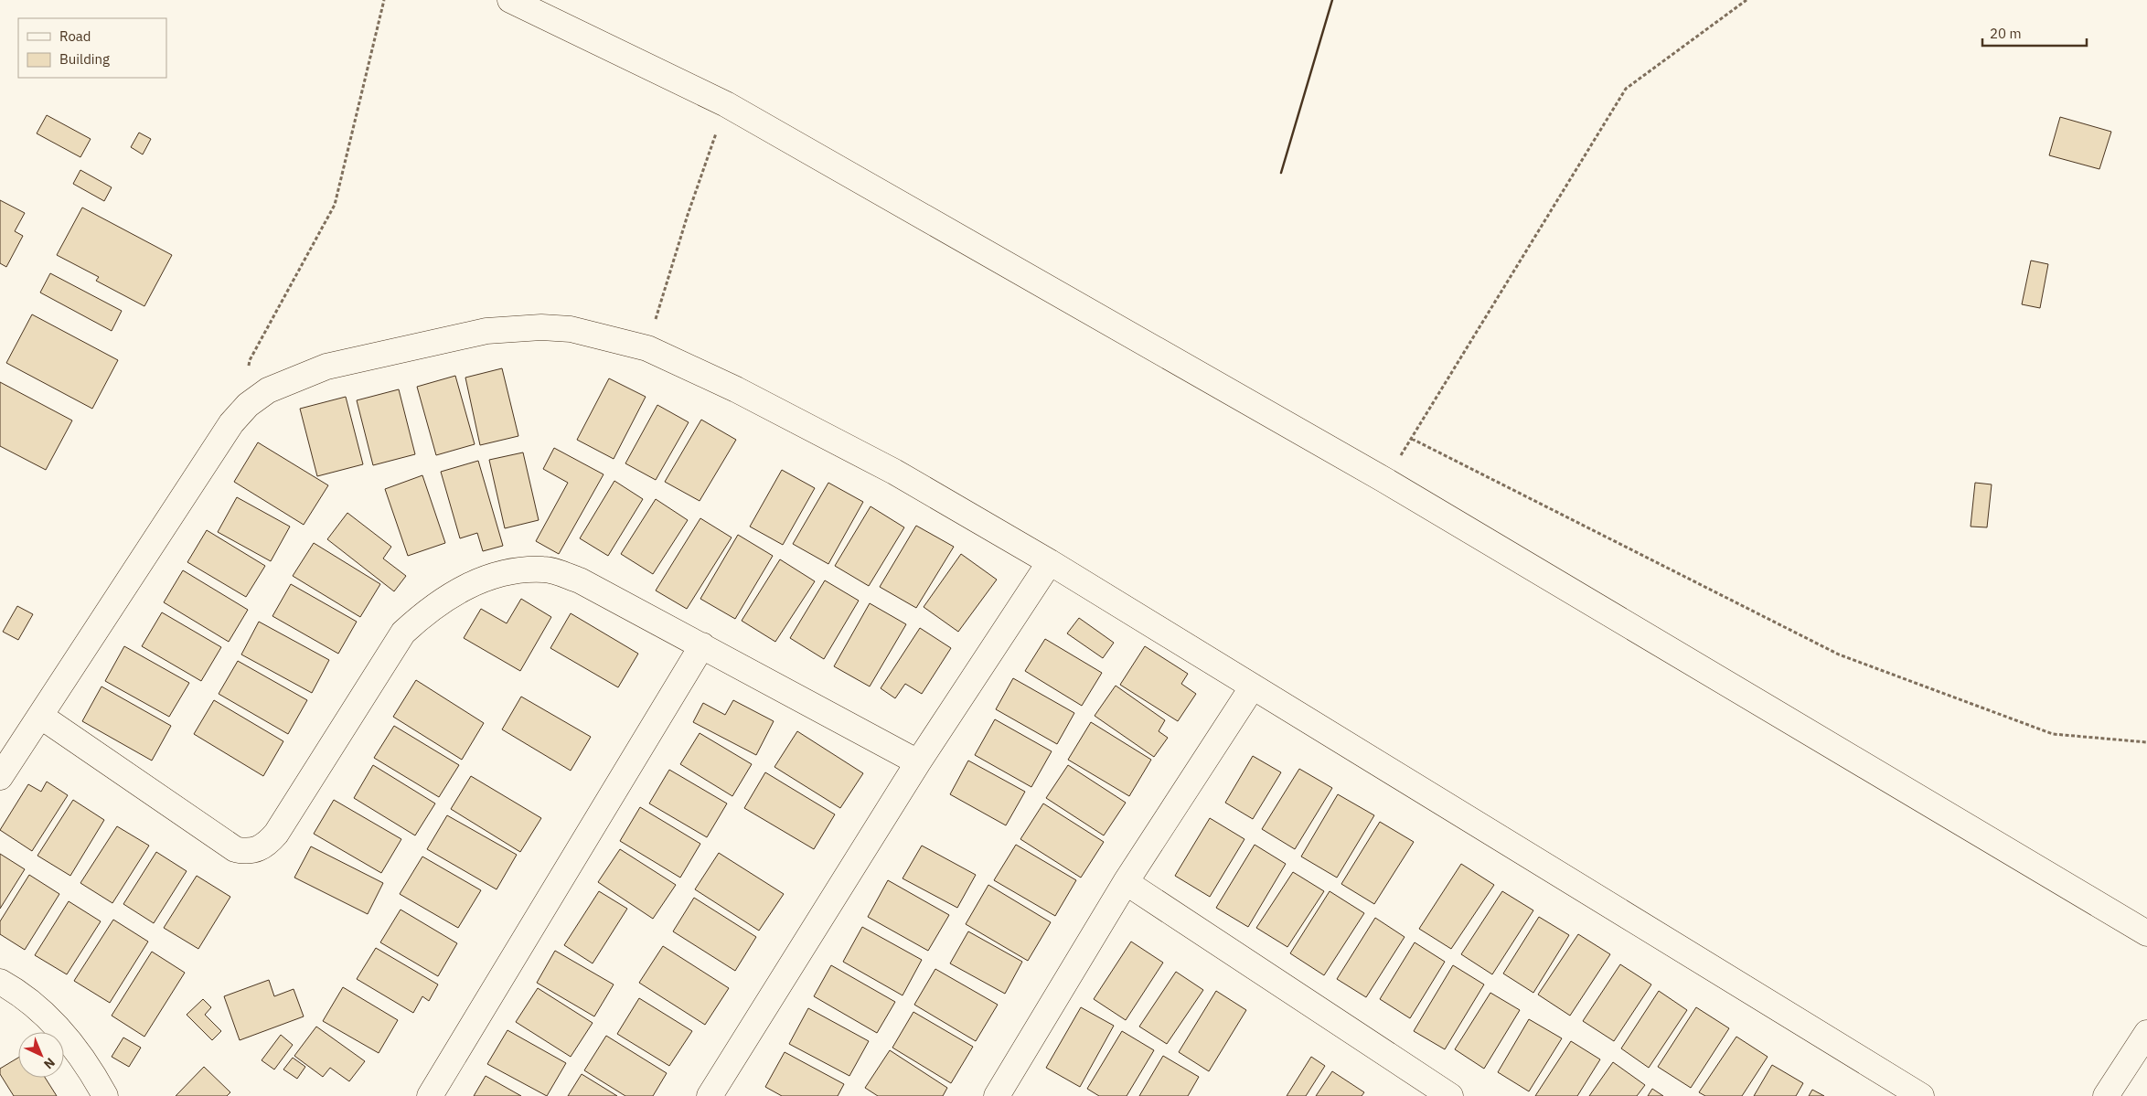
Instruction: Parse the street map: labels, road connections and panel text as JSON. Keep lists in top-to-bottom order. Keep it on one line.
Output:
{"legend":["Road","Building"],"scale_bar":"20 m","north":"bottom right"}
